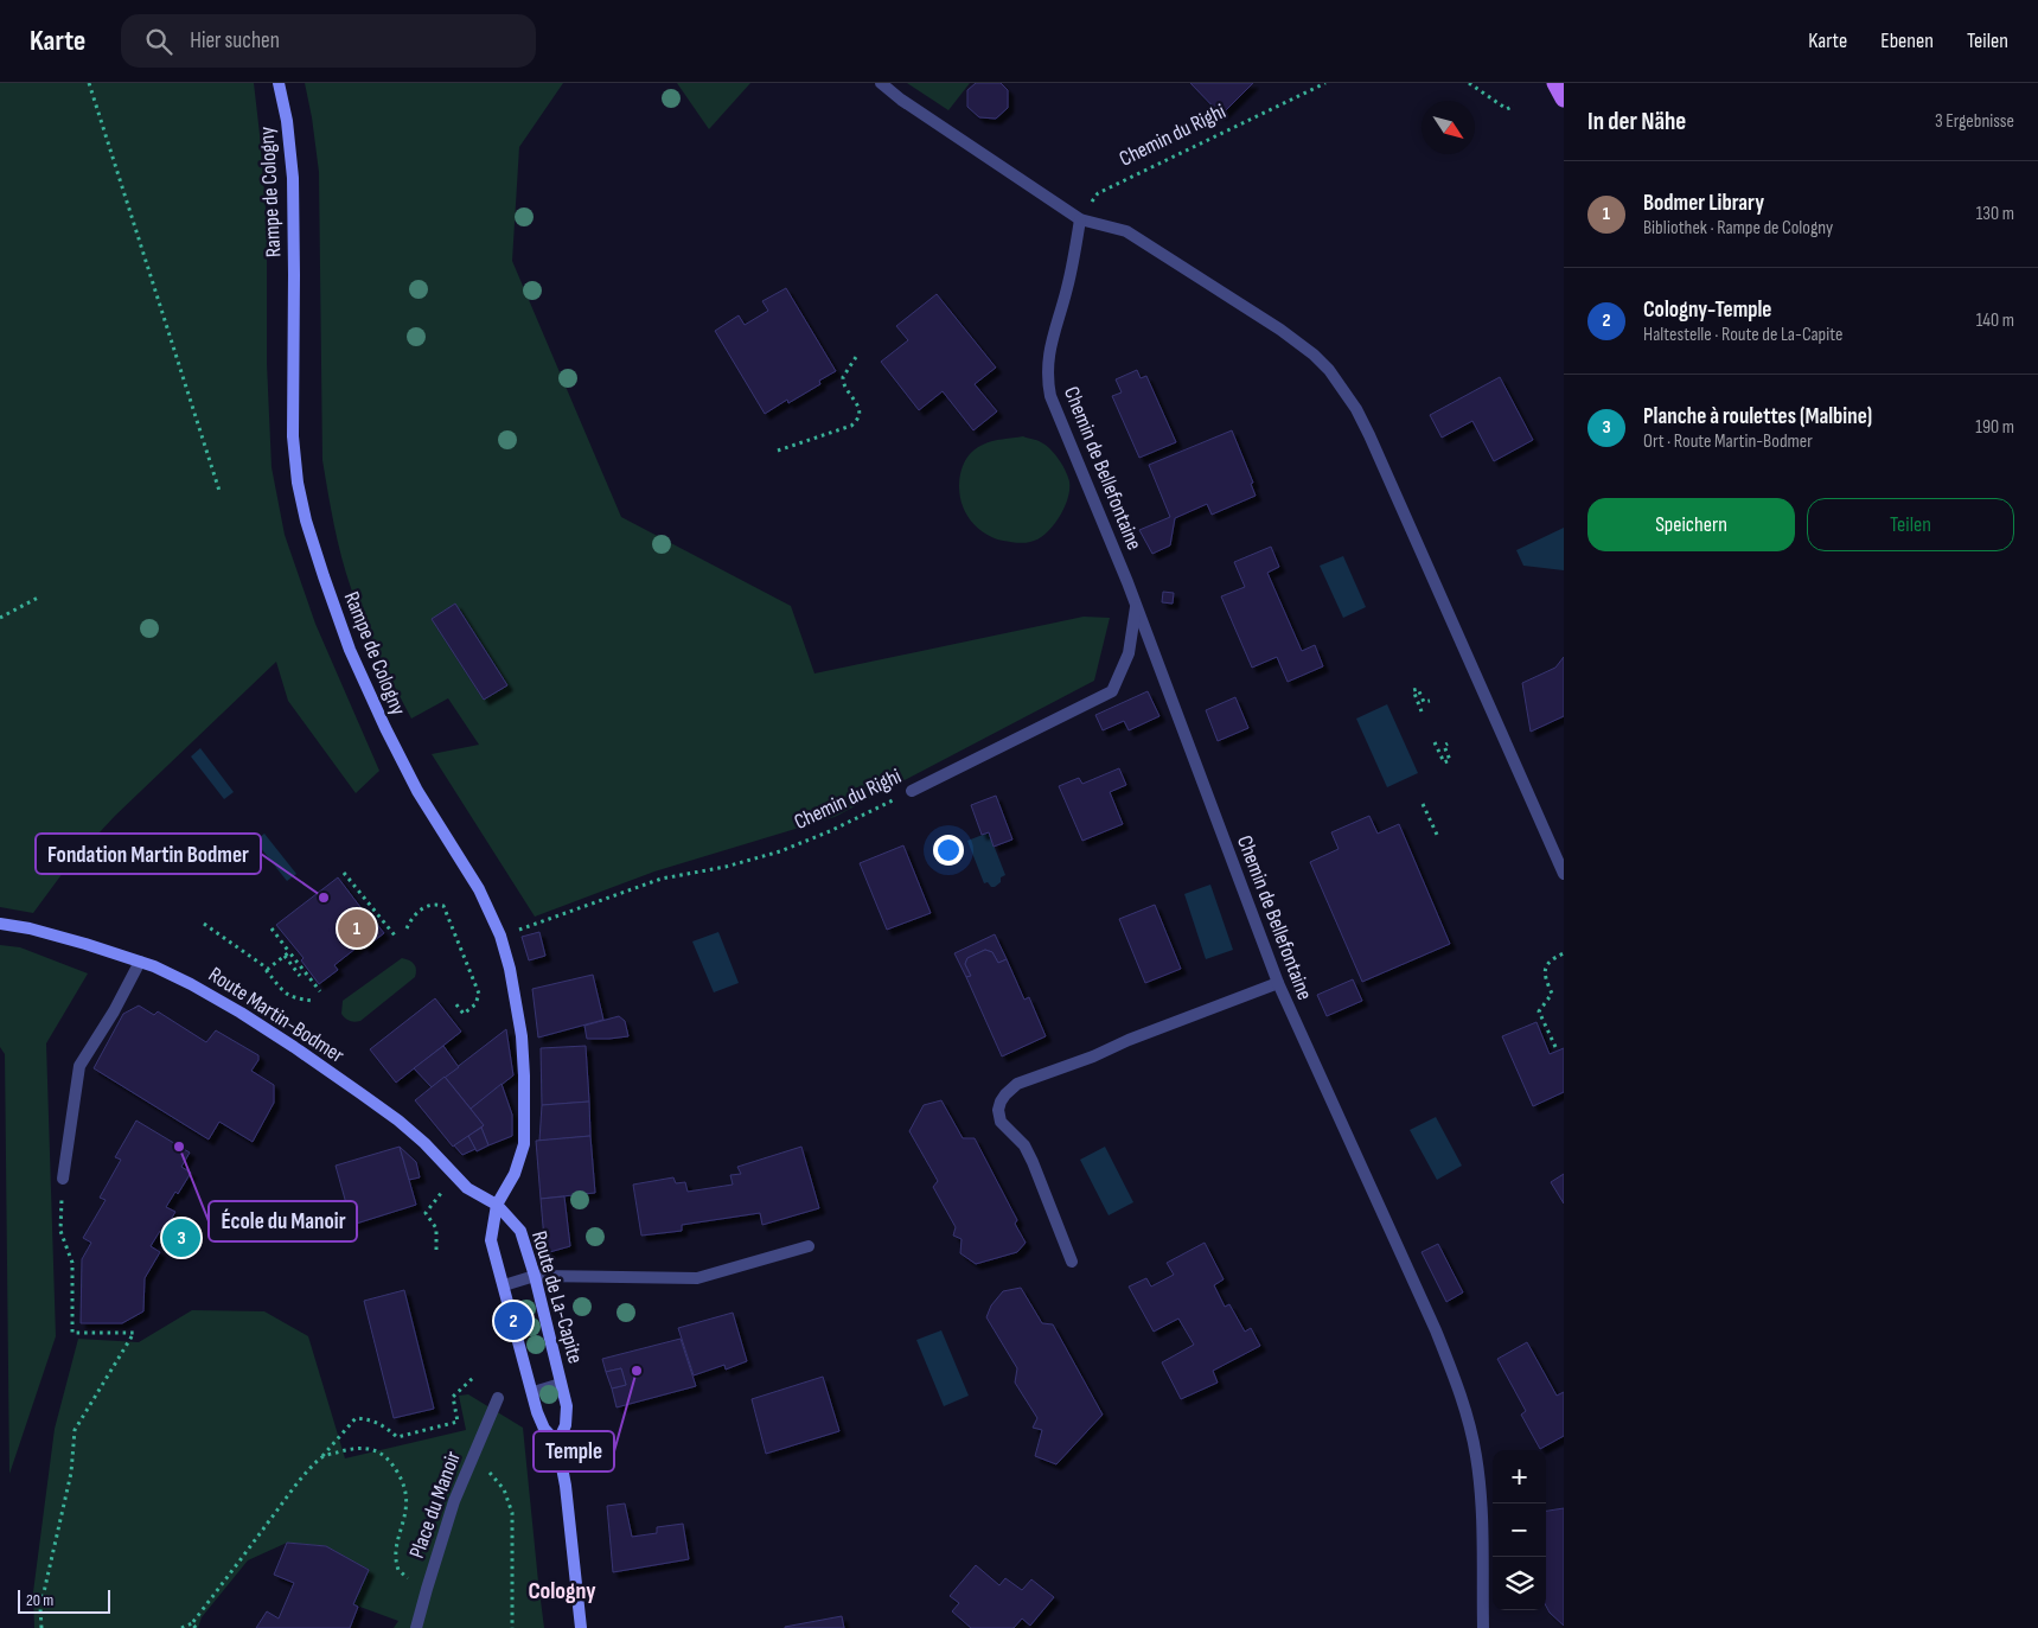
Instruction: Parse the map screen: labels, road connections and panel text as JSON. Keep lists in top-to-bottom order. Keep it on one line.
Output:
{"streets":{"street":["Chemin du Righi","Rampe de Cologny","Chemin de Bellefontaine","Route Martin-Bodmer","Route de La-Capite","Place du Manoir"]},"crossings":[["Chemin du Righi","Rampe de Cologny"],["Chemin du Righi","Chemin de Bellefontaine"],["Rampe de Cologny","Route Martin-Bodmer"],["Rampe de Cologny","Route de La-Capite"],["Route Martin-Bodmer","Route de La-Capite"]],"districts":["Cologny"],"places":["Fondation Martin Bodmer","École du Manoir","Temple"],"scale_bar":"20 m","north":"bottom right","page":{"header":"Karte","search":"Hier suchen","nav":["Karte","Ebenen","Teilen"],"heading":["In der Nähe","3 Ergebnisse"],"list":[{"mark":"1","name":"Bodmer Library","note":"Bibliothek · Rampe de Cologny","value":"130 m"},{"mark":"2","name":"Cologny-Temple","note":"Haltestelle · Route de La-Capite","value":"140 m"},{"mark":"3","name":"Planche à roulettes (Malbine)","note":"Ort · Route Martin-Bodmer","value":"190 m"}],"buttons":["Speichern","Teilen"],"pins":["1","3","2"],"map_buttons":["+","−"],"scale":"20 m"}}
